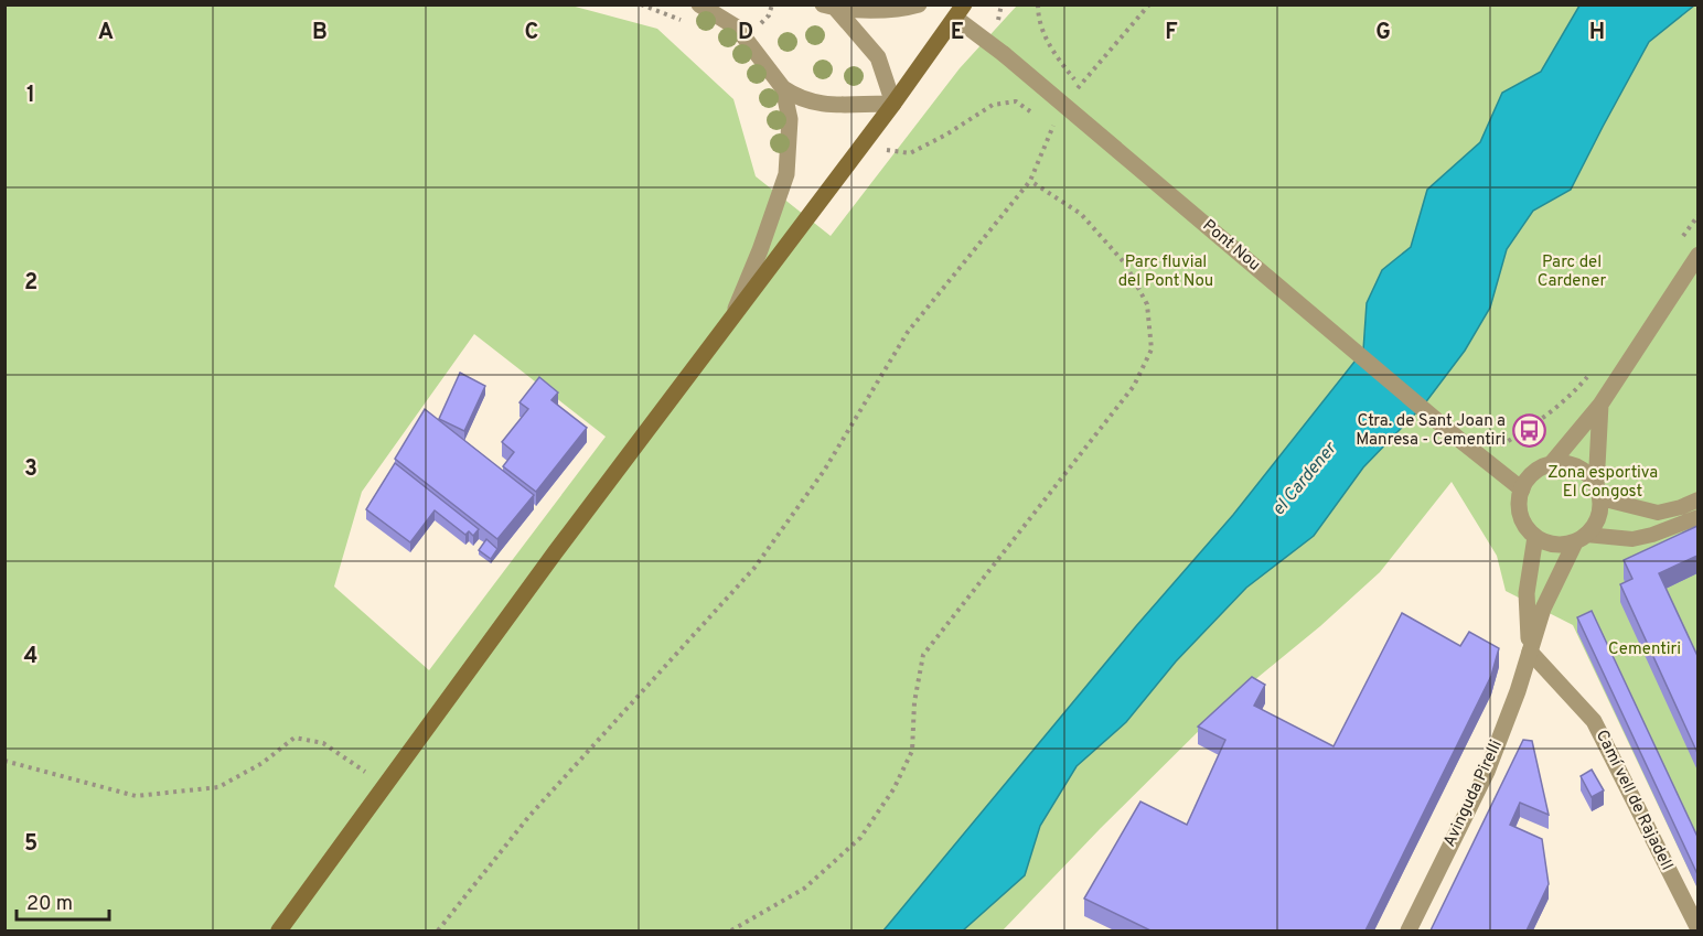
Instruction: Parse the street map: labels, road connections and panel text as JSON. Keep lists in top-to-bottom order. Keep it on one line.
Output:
{"streets":{"street":["Pont Nou","Avinguda Pirelli","Camí vell de Rajadell"]},"crossings":[["Pont Nou","Avinguda Pirelli"],["Avinguda Pirelli","Camí vell de Rajadell"]],"water":["el Cardener"],"parks":["Parc fluvial del Pont Nou","Parc del Cardener","Zona esportiva El Congost","Cementiri"],"places":{"bus stop":["Ctra. de Sant Joan a Manresa - Cementiri"]},"scale_bar":"20 m","grid":{"columns":["A","B","C","D","E","F","G","H"],"rows":["1","2","3","4","5"]}}
